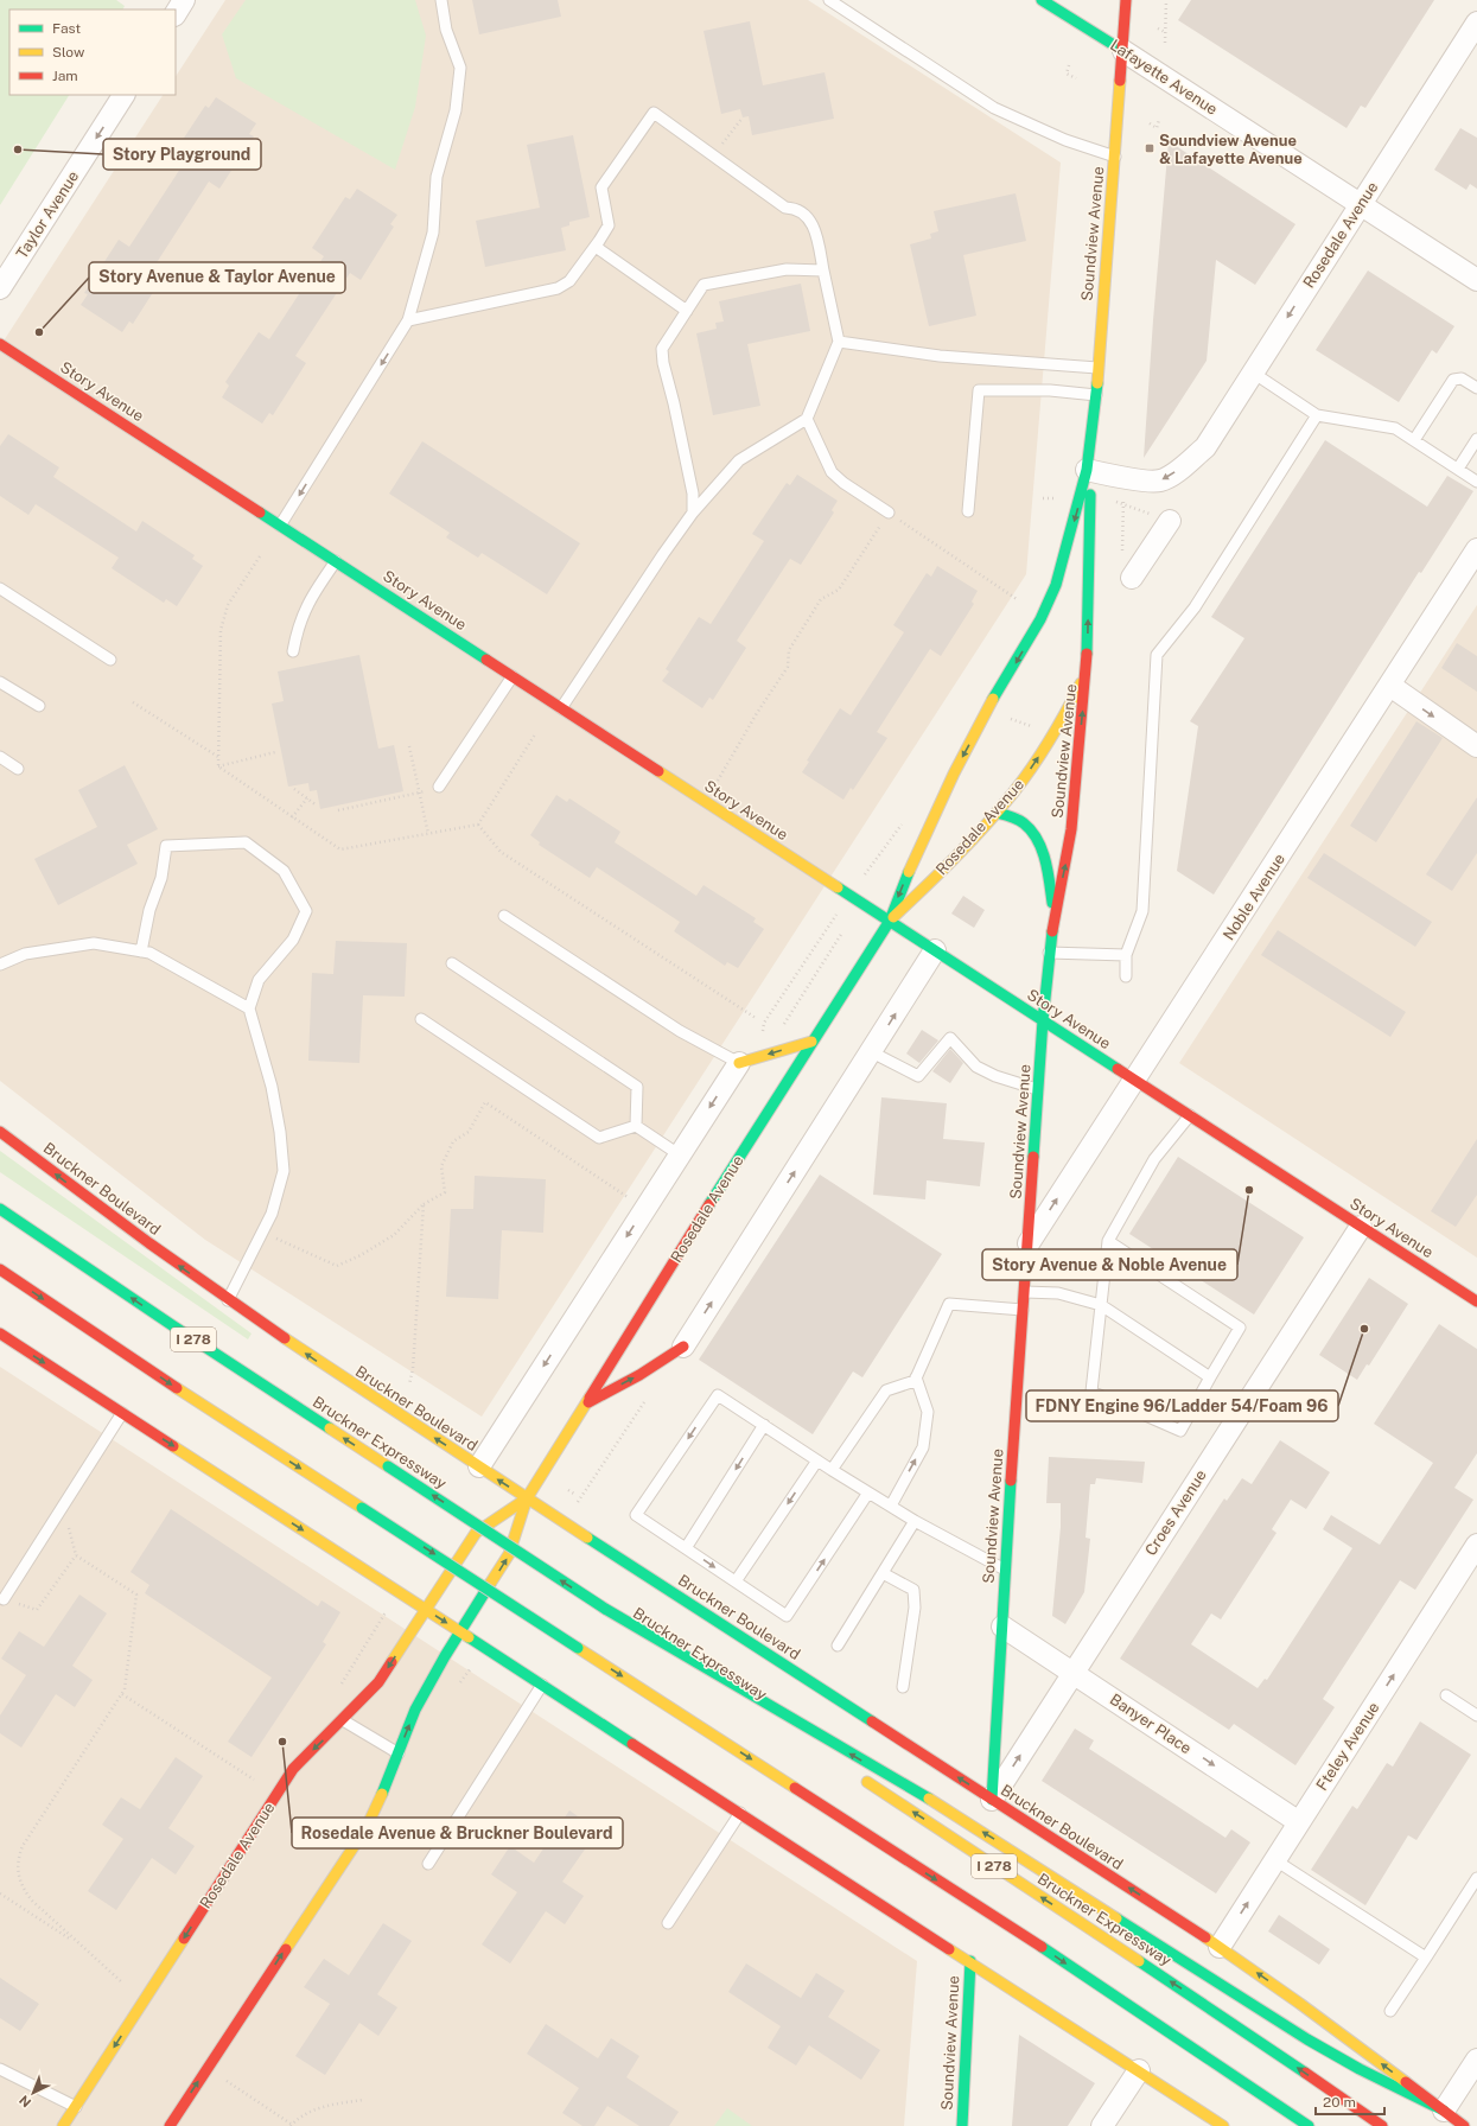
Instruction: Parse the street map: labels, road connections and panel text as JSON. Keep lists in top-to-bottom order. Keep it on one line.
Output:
{"streets":{"main road":["Lafayette Avenue","Soundview Avenue","Rosedale Avenue","Story Avenue","Bruckner Boulevard","I 278","Bruckner Expressway"],"street":["Taylor Avenue","Noble Avenue","Croes Avenue","Banyer Place","Fteley Avenue"]},"crossings":[["Lafayette Avenue","Soundview Avenue"],["Lafayette Avenue","Rosedale Avenue"],["Soundview Avenue","Rosedale Avenue"],["Soundview Avenue","Story Avenue"],["Soundview Avenue","Noble Avenue"],["Soundview Avenue","Bruckner Boulevard"],["Soundview Avenue","Croes Avenue"],["Soundview Avenue","Banyer Place"],["Rosedale Avenue","Story Avenue"],["Rosedale Avenue","Bruckner Boulevard"],["Story Avenue","Noble Avenue"],["Story Avenue","Croes Avenue"],["Bruckner Boulevard","Croes Avenue"],["Bruckner Boulevard","Fteley Avenue"],["Croes Avenue","Banyer Place"],["Banyer Place","Fteley Avenue"]],"one_way":["Taylor Avenue","Banyer Place","Fteley Avenue"],"places":{"transit":["Soundview Avenue & Lafayette Avenue"],"other":["Story Playground","Story Avenue & Taylor Avenue","Story Avenue & Noble Avenue","FDNY Engine 96/Ladder 54/Foam 96","Rosedale Avenue & Bruckner Boulevard"]},"legend":["Fast","Slow","Jam"],"scale_bar":"20 m","north":"bottom left"}
